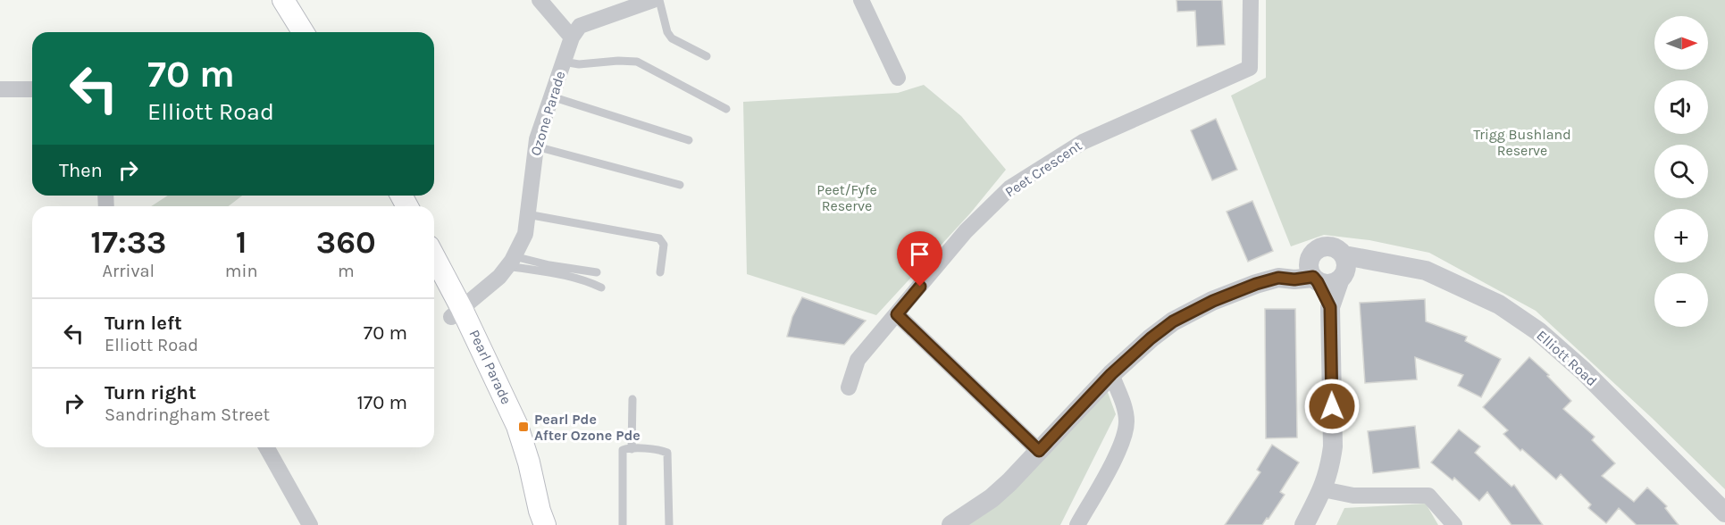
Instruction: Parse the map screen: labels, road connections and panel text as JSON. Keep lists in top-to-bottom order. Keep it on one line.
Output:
{"streets":{"main road":["Pearl Parade"],"street":["Ozone Parade","Peet Crescent","Elliott Road"]},"crossings":[["Ozone Parade","Pearl Parade"]],"parks":["Trigg Bushland Reserve","Peet/Fyfe Reserve"],"places":{"transit":["Pearl Pde After Ozone Pde"]},"north":"right","page":{"map_buttons":["+","−"],"turn":["70 m","Elliott Road"],"then":"Then","eta":["17:33","Arrival","1","min","360","m"],"list":[{"name":"Turn left","note":"Elliott Road","value":"70 m"},{"name":"Turn right","note":"Sandringham Street","value":"170 m"}]}}
